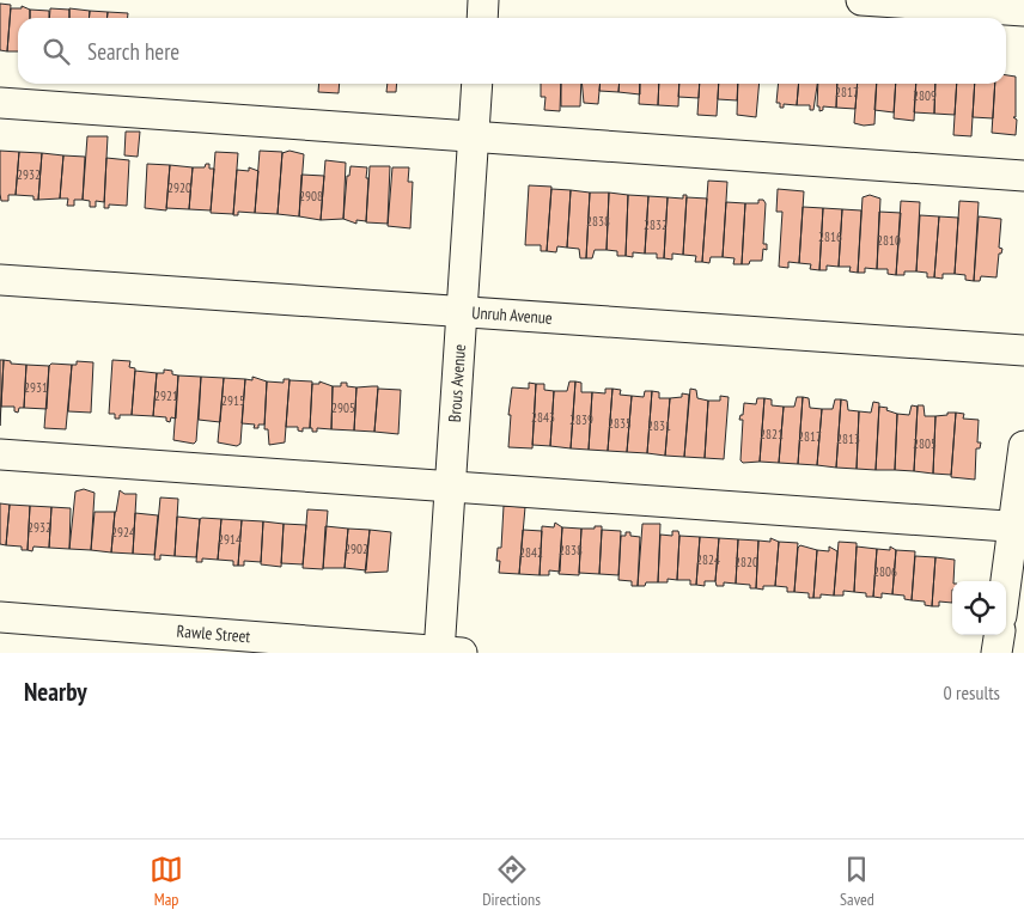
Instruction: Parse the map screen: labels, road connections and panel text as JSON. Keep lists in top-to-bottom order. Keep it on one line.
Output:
{"streets":{"street":["Unruh Avenue","Brous Avenue","Rawle Street"]},"crossings":[["Unruh Avenue","Brous Avenue"],["Brous Avenue","Rawle Street"]],"house_numbers":["2817","2809","2932","2920","2908","2838","2832","2816","2810","2931","2921","2915","2905","2843","2839","2835","2831","2821","2817","2813","2805","2932","2924","2914","2902","2838","2842","2824","2820","2806"],"page":{"search":"Search here","heading":["Nearby","0 results"],"nav":["Map","Directions","Saved"]}}
